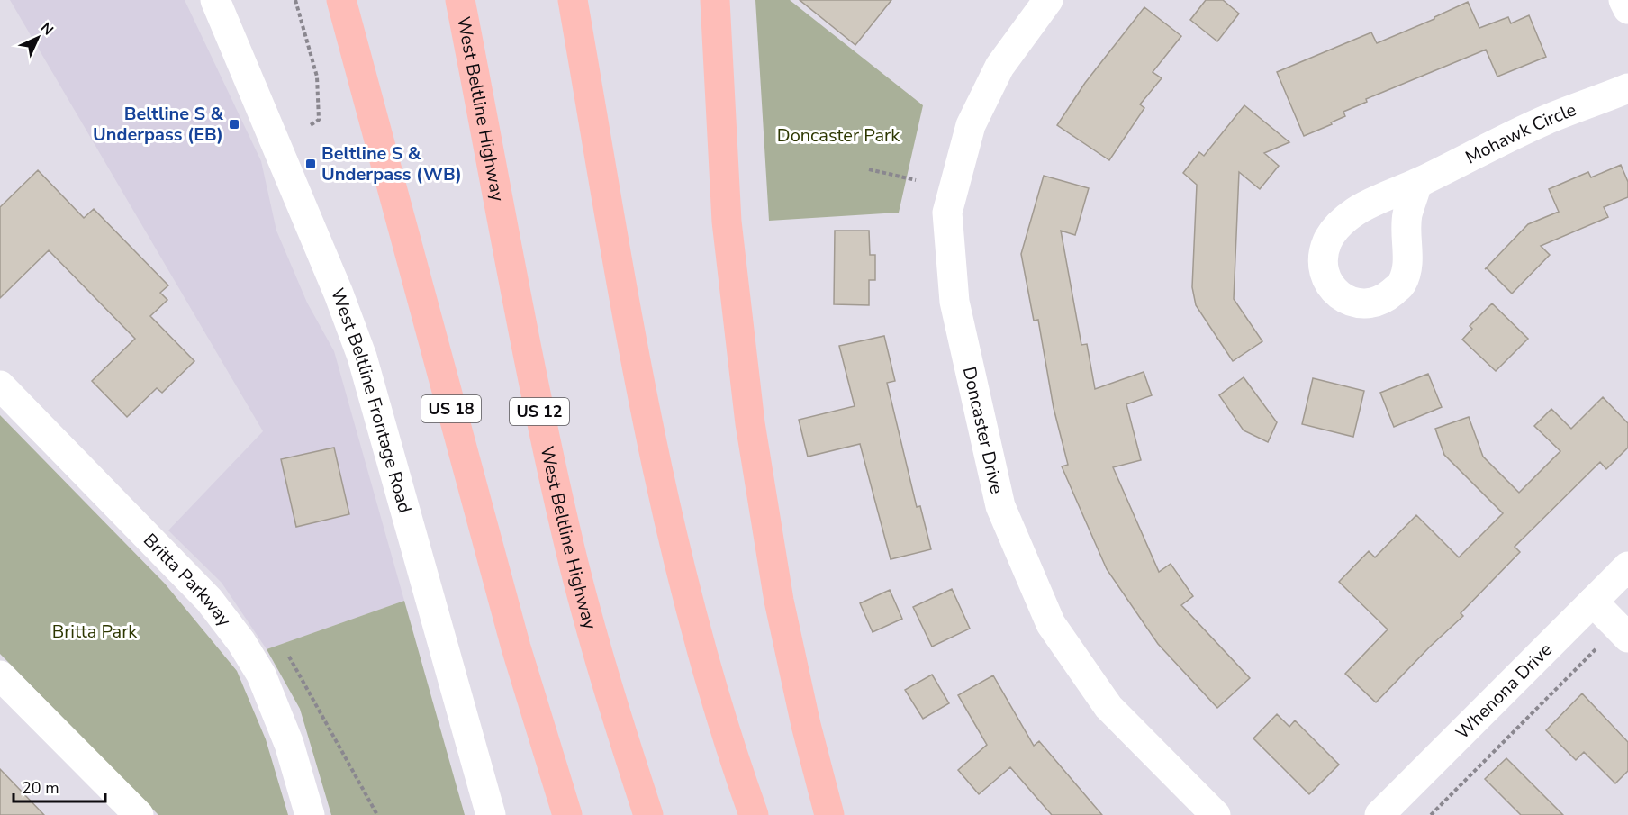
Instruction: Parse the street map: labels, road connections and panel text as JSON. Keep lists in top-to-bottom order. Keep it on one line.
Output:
{"streets":{"highway":["West Beltline Highway","US 18","US 12"],"street":["Mohawk Circle","West Beltline Frontage Road","Doncaster Drive","Britta Parkway","Whenona Drive"]},"parks":["Doncaster Park","Britta Park"],"places":{"transit":["Beltline S & Underpass (EB)","Beltline S & Underpass (WB)"]},"scale_bar":"20 m","north":"top right"}
